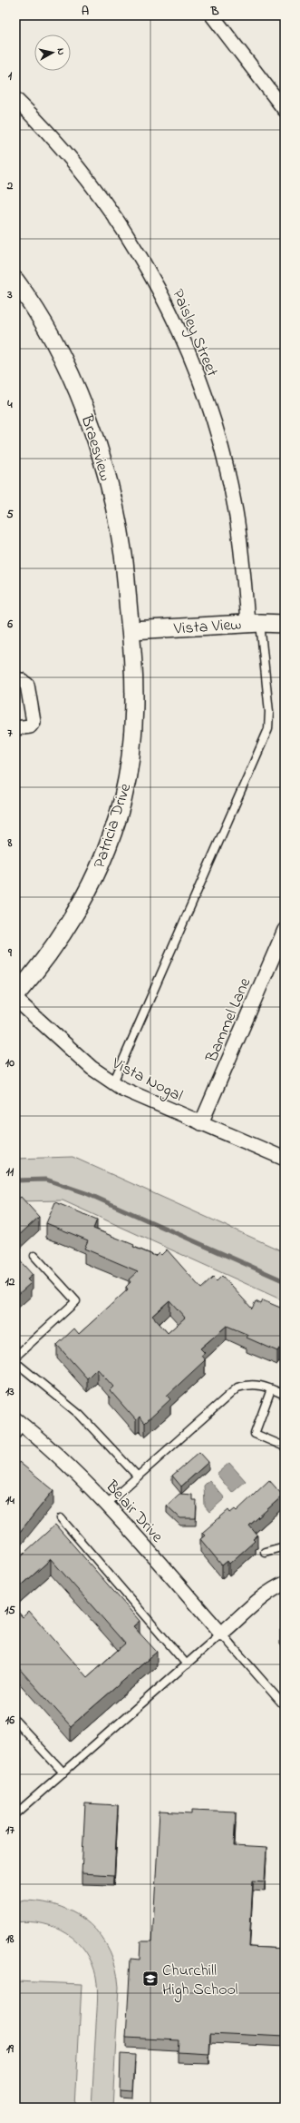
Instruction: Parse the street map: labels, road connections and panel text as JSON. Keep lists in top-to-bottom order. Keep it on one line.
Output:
{"streets":{"street":["Paisley Street","Braesview","Vista View","Patricia Drive","Bammel Lane","Vista Nogal","Belair Drive"]},"crossings":[["Paisley Street","Vista View"],["Braesview","Vista View"],["Braesview","Patricia Drive"],["Vista View","Patricia Drive"],["Bammel Lane","Vista Nogal"]],"places":{"school or university":["Churchill High School"]},"north":"right","grid":{"columns":["A","B"],"rows":["1","2","3","4","5","6","7","8","9","10","11","12","13","14","15","16","17","18","19"]}}
